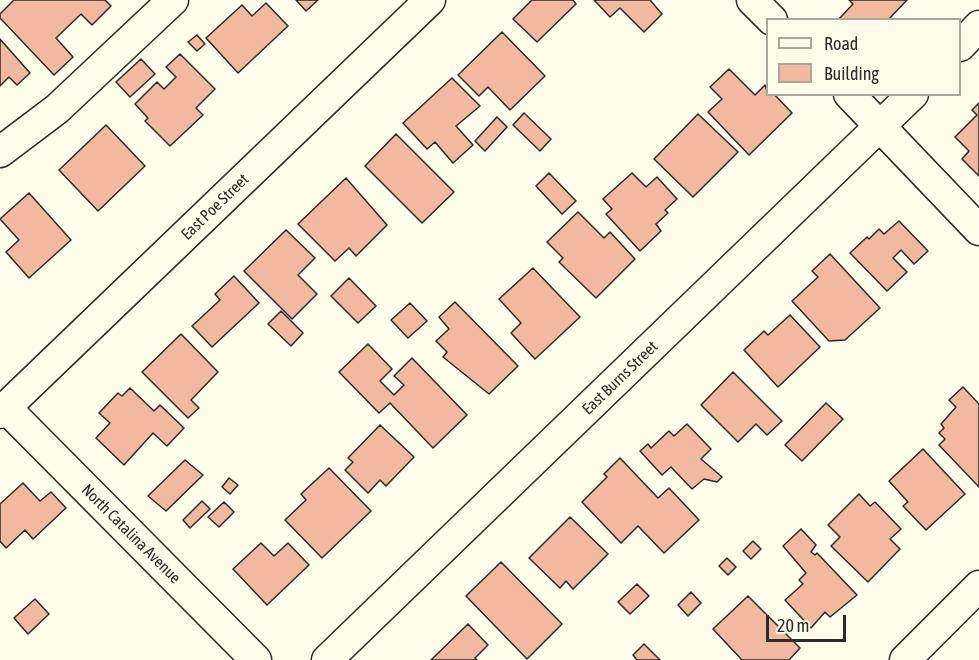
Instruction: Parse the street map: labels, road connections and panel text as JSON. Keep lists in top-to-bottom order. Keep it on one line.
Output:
{"streets":{"street":["East Poe Street","East Burns Street","North Catalina Avenue"]},"crossings":[["East Poe Street","North Catalina Avenue"]],"legend":["Road","Building"],"scale_bar":"20 m"}
